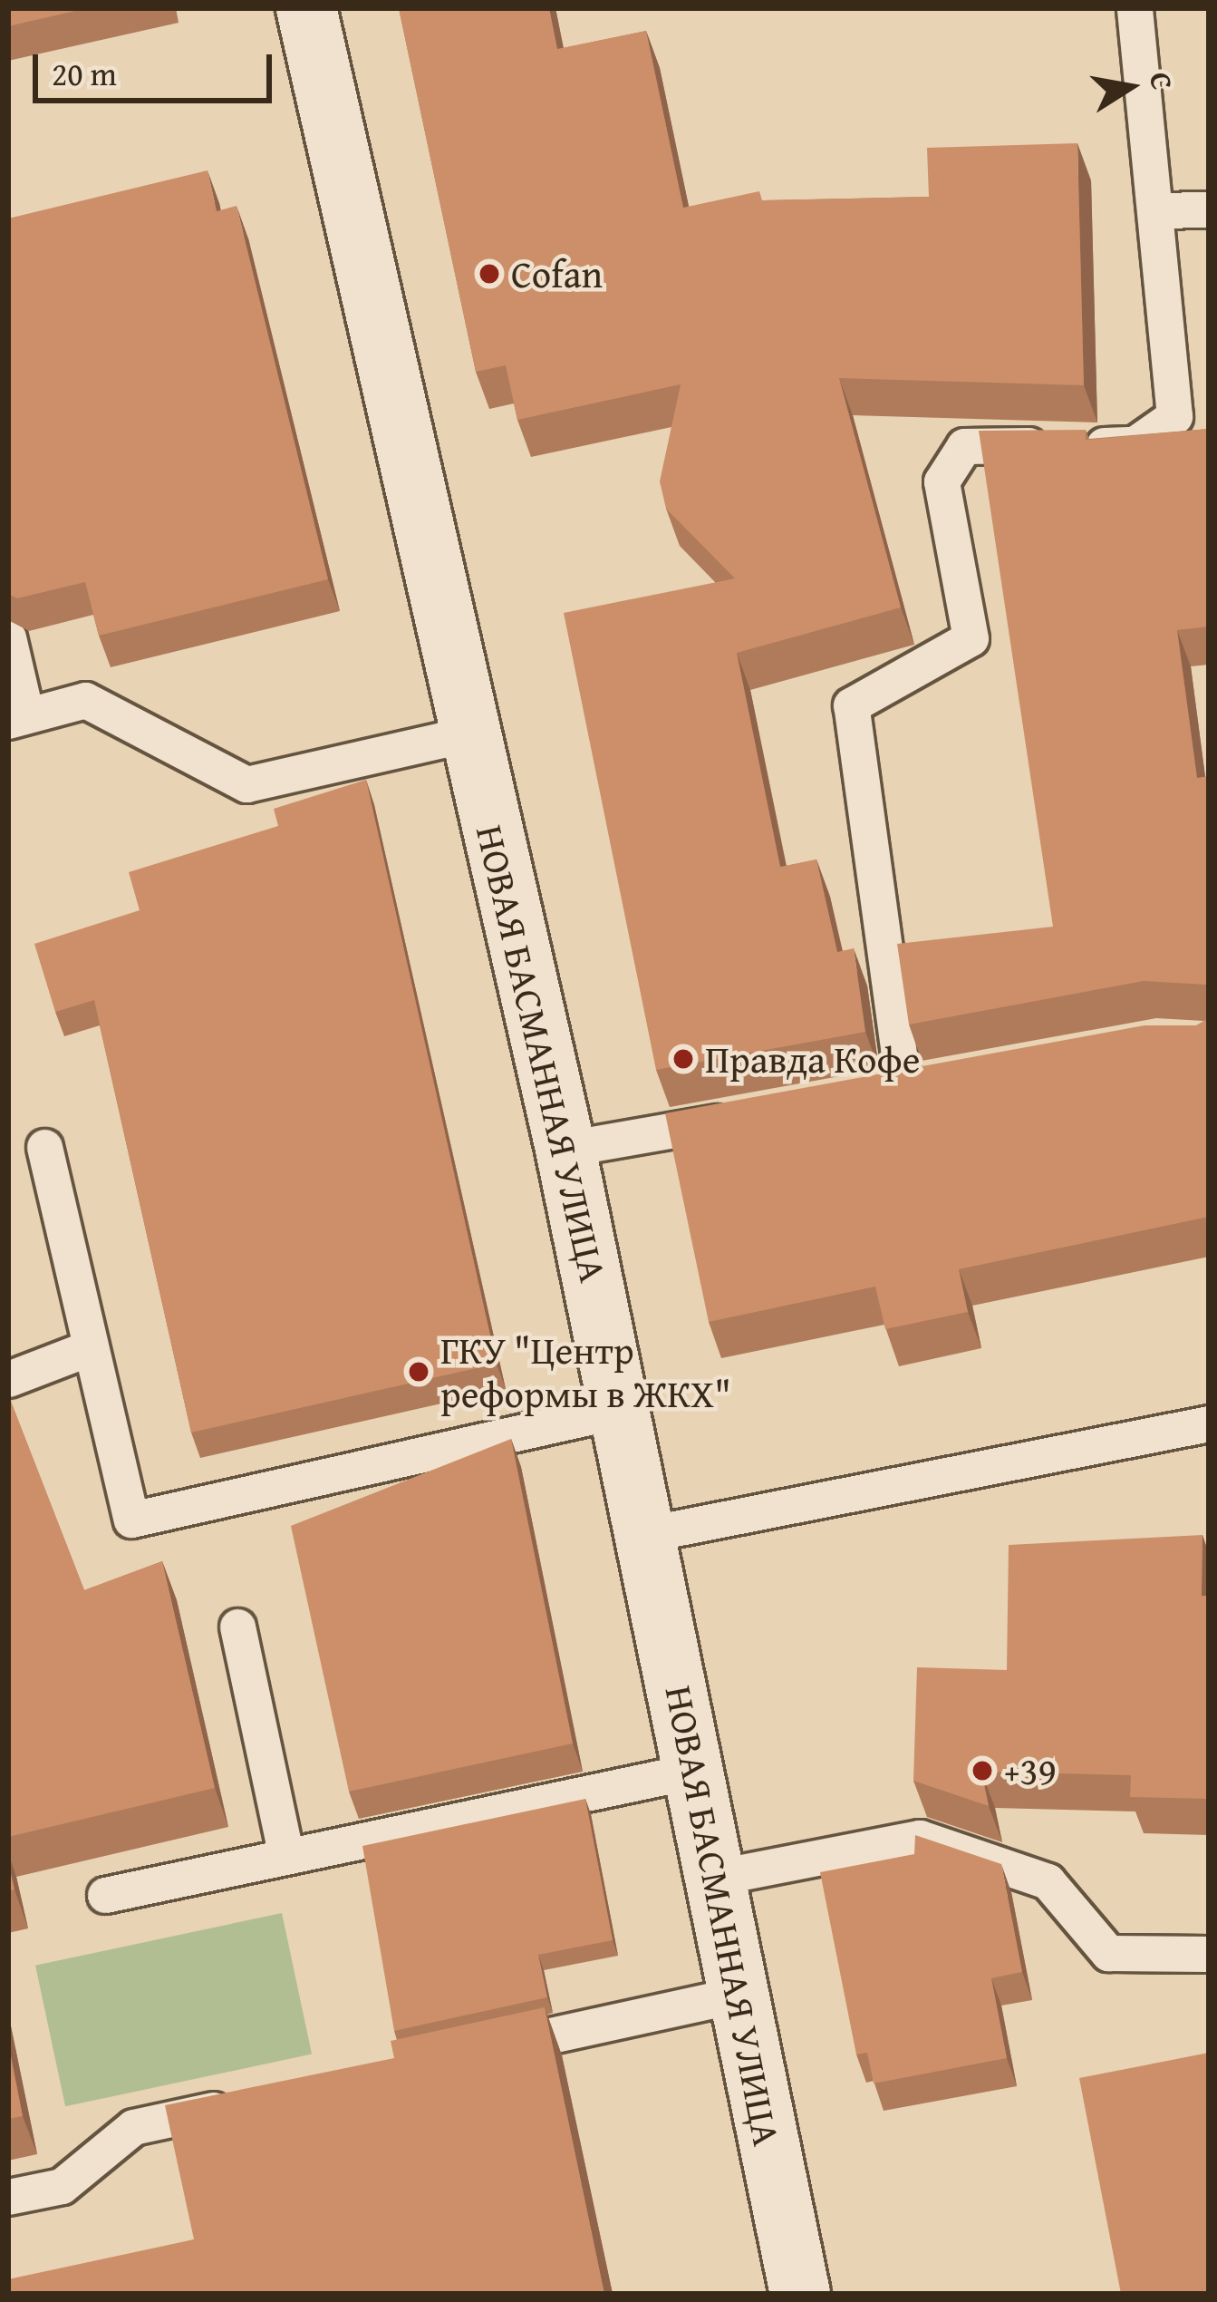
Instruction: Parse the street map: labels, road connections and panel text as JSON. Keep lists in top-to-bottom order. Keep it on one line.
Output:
{"streets":{"main road":["НОВАЯ БАСМАННАЯ УЛИЦА"]},"places":["Cofan","Правда Кофе","ГКУ \"Центр реформы в ЖКХ\"","+39"],"scale_bar":"20 m","north":"right"}
